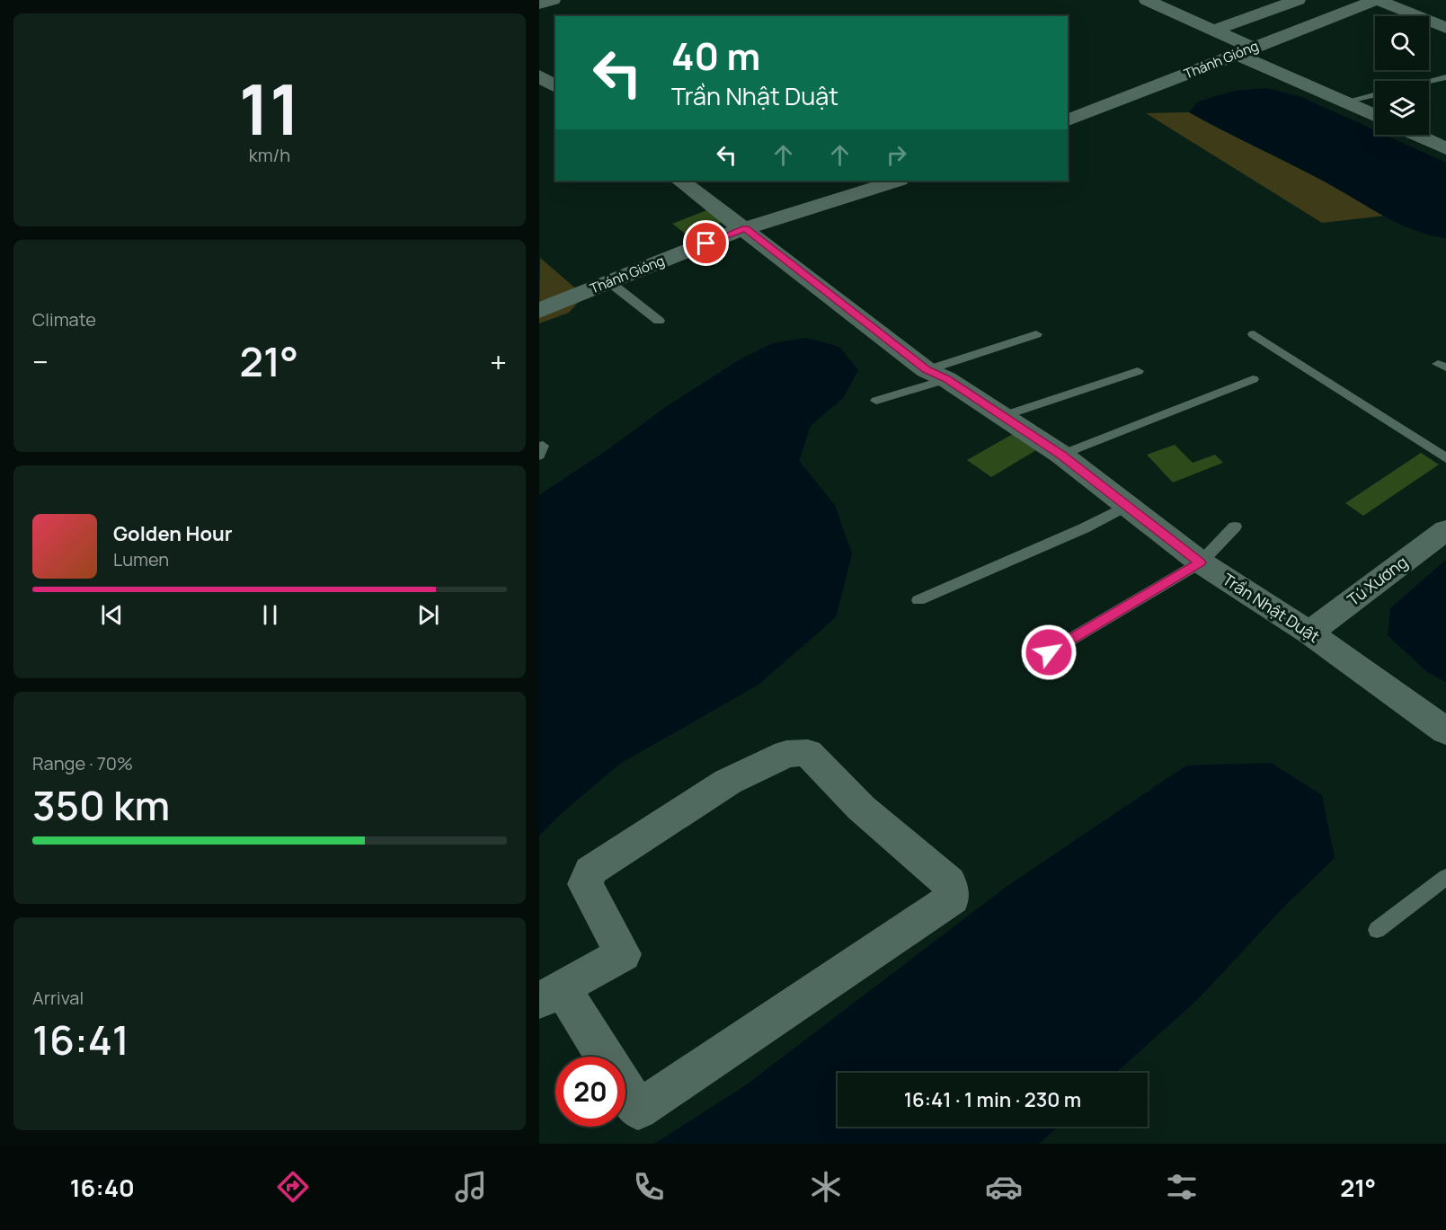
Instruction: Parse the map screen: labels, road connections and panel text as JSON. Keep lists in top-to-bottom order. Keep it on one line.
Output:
{"streets":{"street":["Thánh Gióng","Tú Xương","Trần Nhật Duật"]},"crossings":[["Thánh Gióng","Trần Nhật Duật"],["Tú Xương","Trần Nhật Duật"]],"page":{"tile":[["11","km/h"],"Climate",["Range · 70%","350 km"],["Arrival","16:41"]],"turn":["40 m","Trần Nhật Duật"],"heat":["−","21°","+"],"song":["Golden Hour","Lumen"],"limit":"20","trip":"16:41 · 1 min · 230 m","tabs":["16:40","21°"]}}
